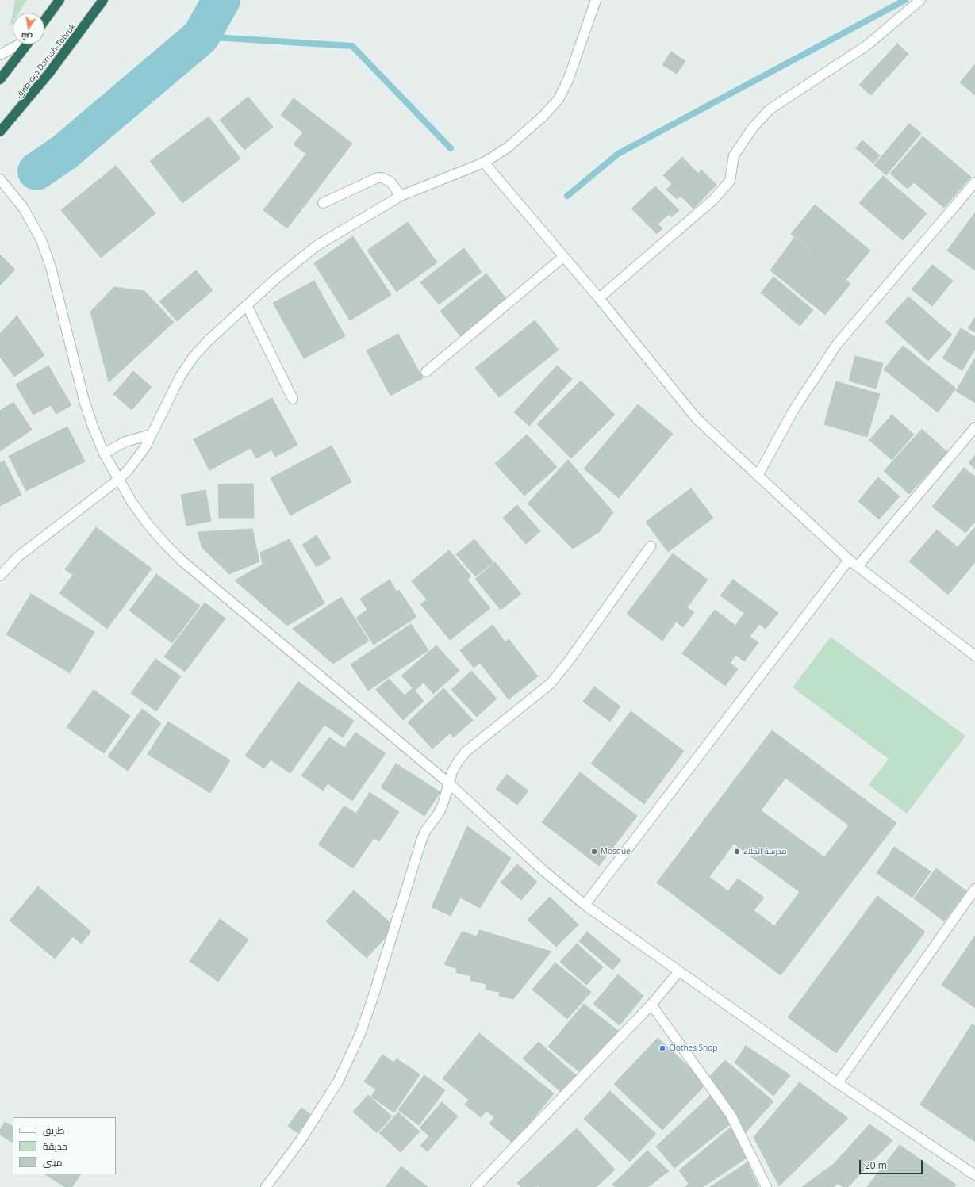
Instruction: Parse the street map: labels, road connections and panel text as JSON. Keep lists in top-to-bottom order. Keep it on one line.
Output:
{"streets":{"highway":["درنه-طبرق Darnah-Tobruk"]},"places":["Mosque","مدرسة الجلاء","Clothes Shop"],"legend":["طريق","حديقة","مبنى"],"scale_bar":"20 m","north":"bottom"}
